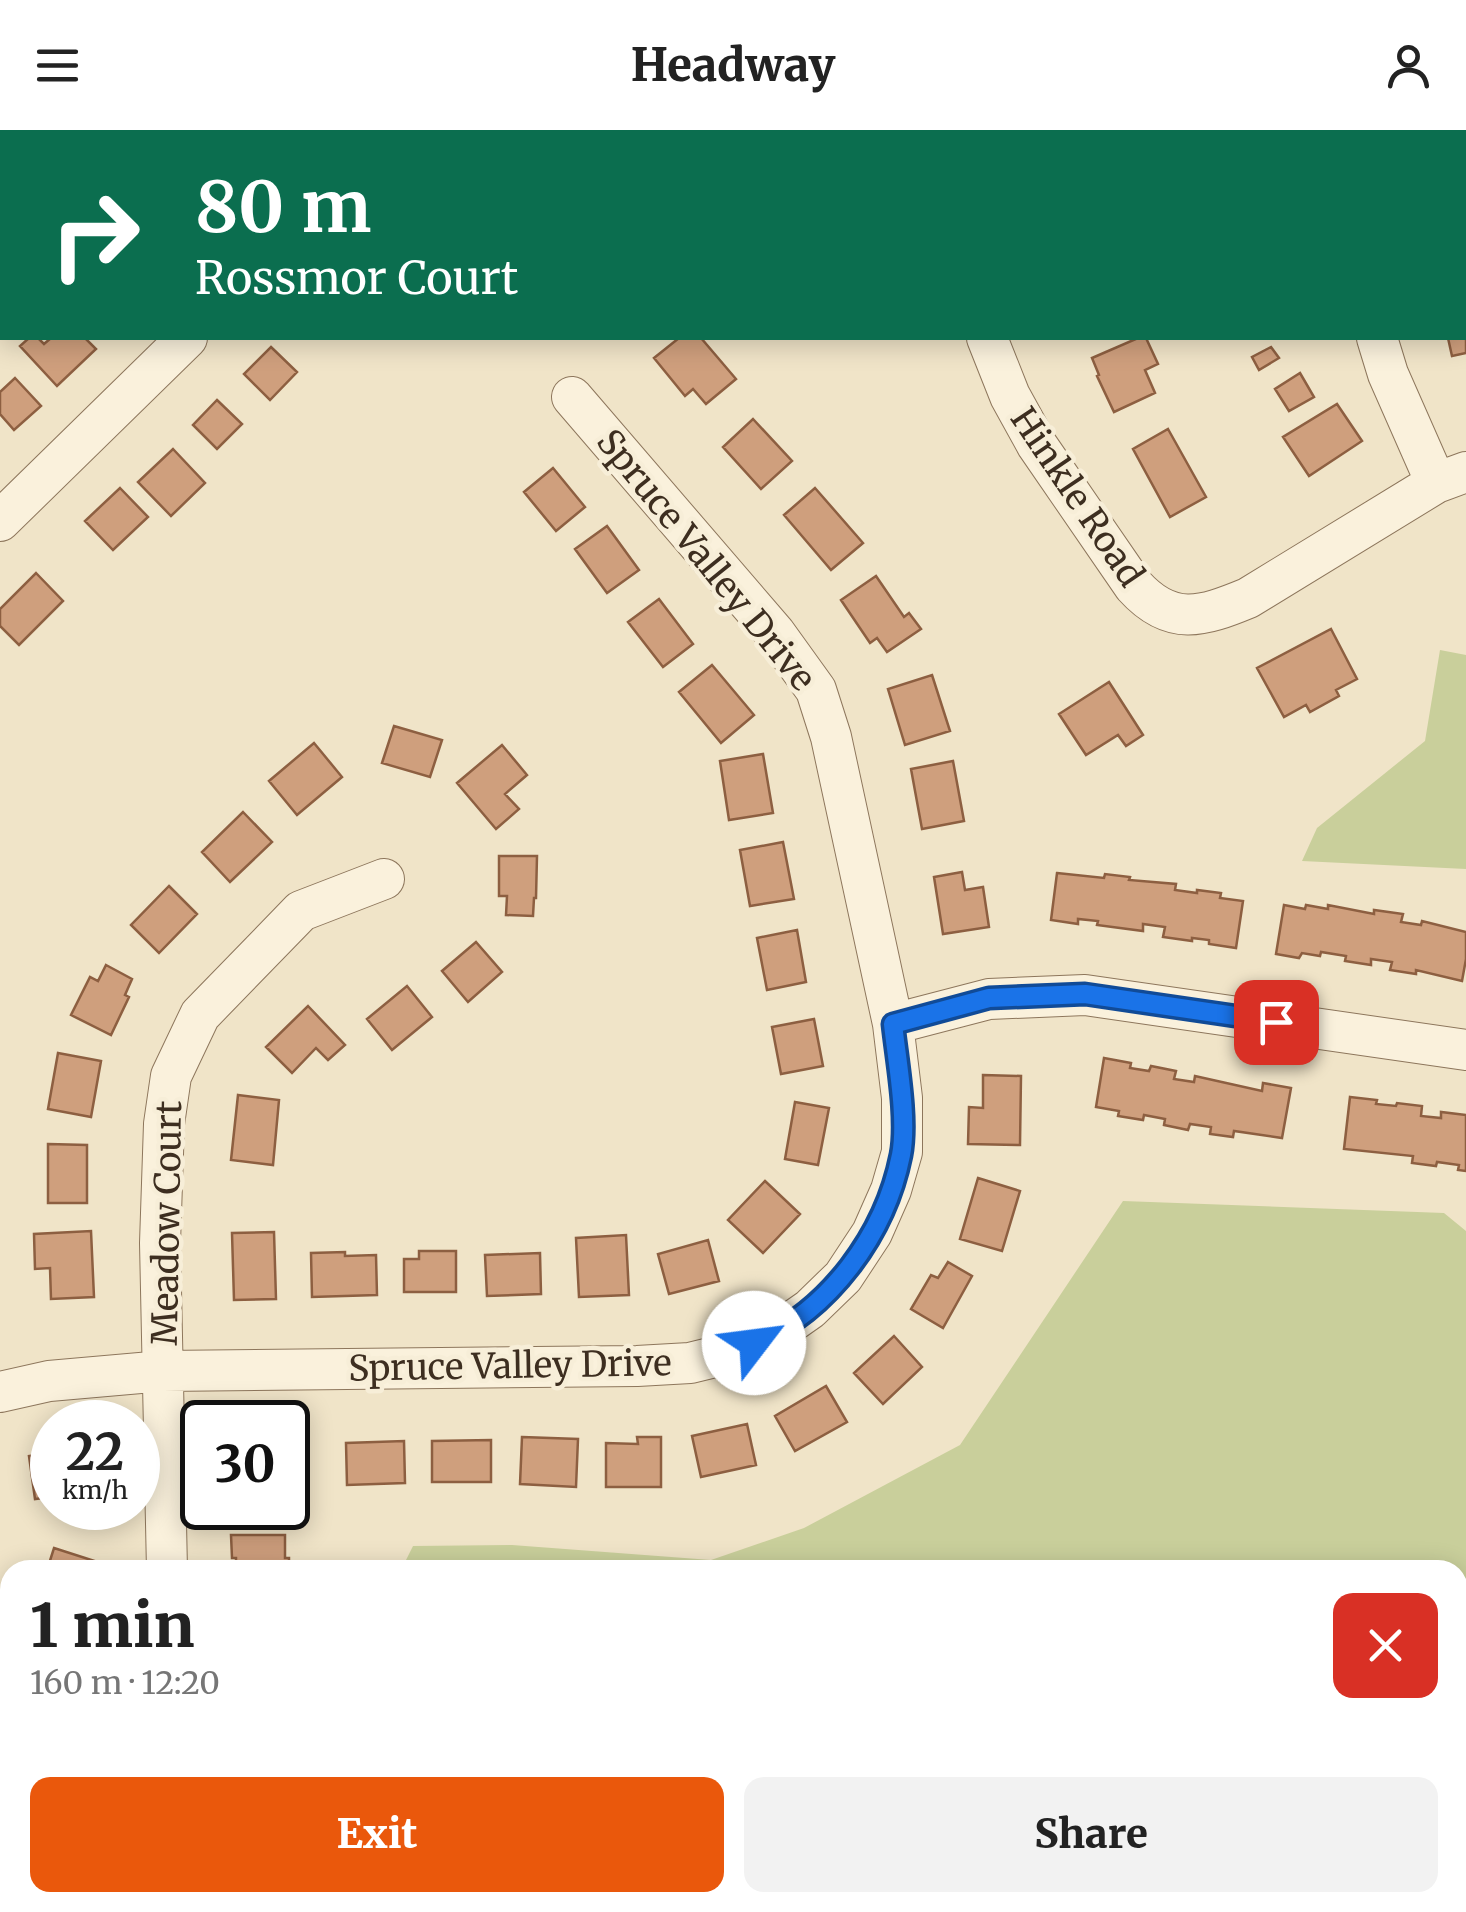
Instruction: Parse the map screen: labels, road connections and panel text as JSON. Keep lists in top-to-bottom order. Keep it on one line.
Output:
{"streets":{"street":["Hinkle Road","Spruce Valley Drive","Meadow Court"]},"crossings":[["Spruce Valley Drive","Meadow Court"]],"page":{"header":"Headway","turn":["80 m","Rossmor Court"],"speed":"22 km/h","limit":"30","heading":["1 min","160 m · 12:20"],"buttons":["Exit","Share"]}}
